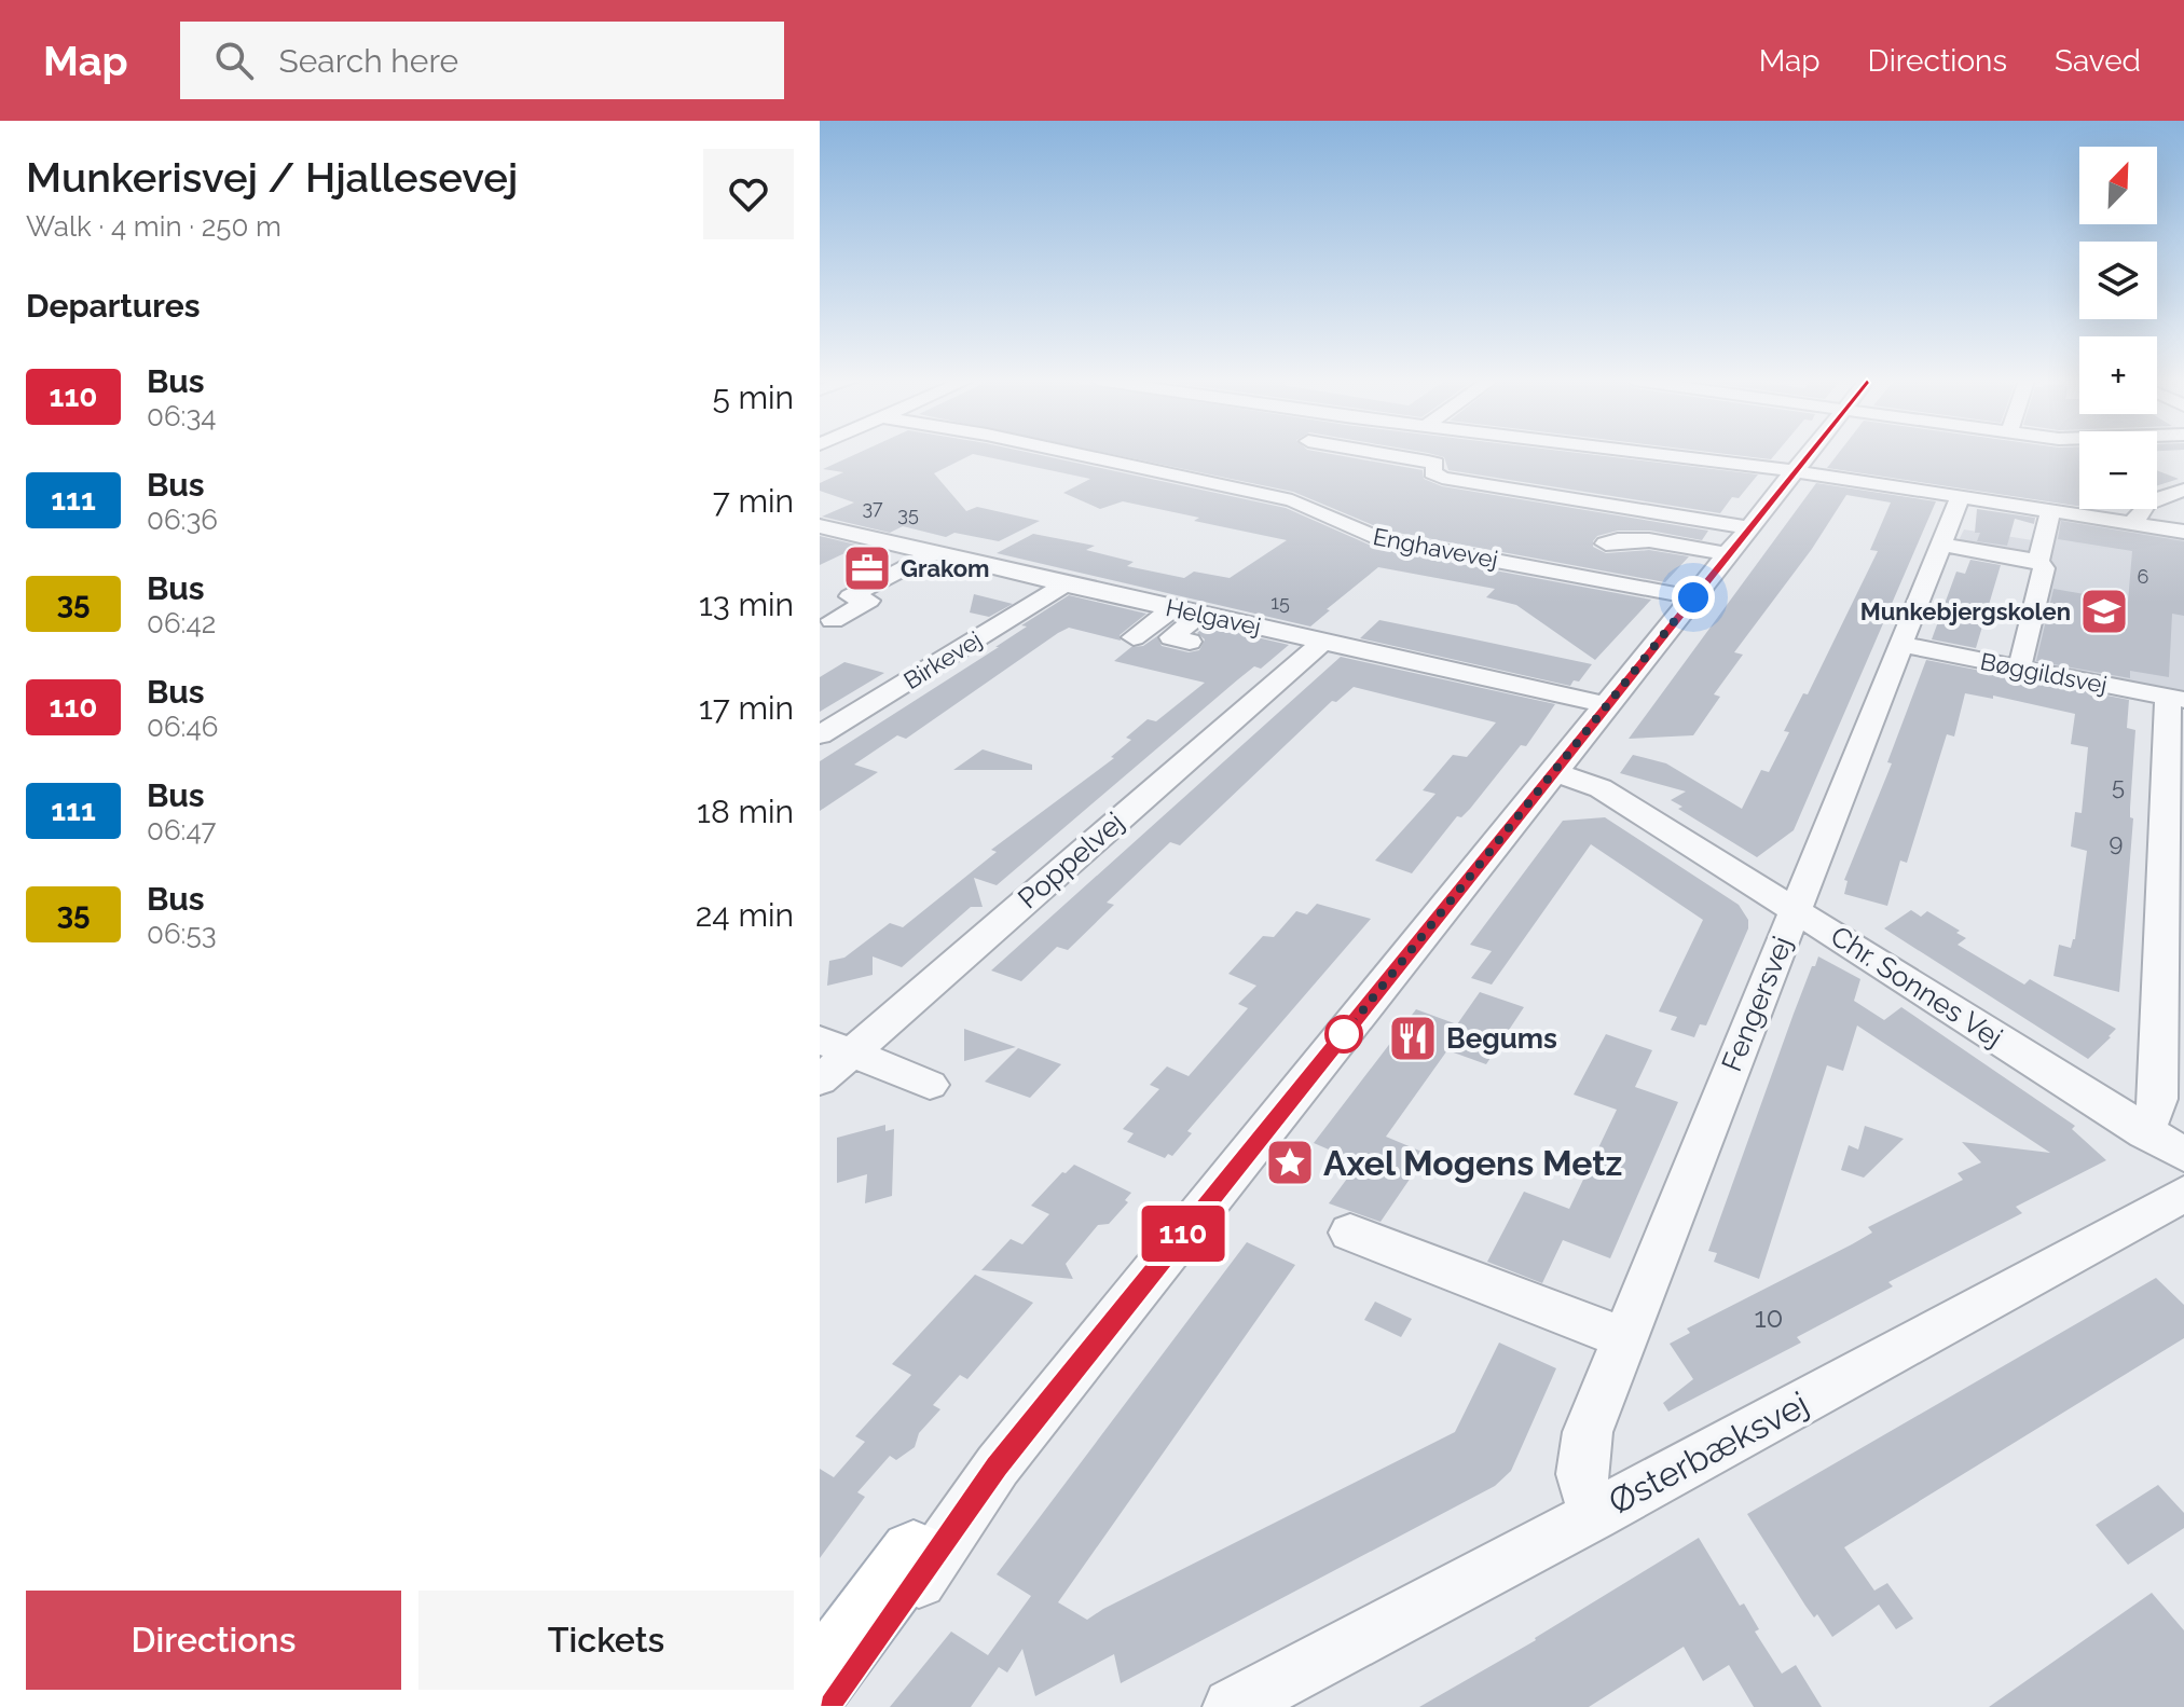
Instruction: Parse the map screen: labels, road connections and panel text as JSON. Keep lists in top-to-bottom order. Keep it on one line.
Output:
{"streets":{"street":["Enghavevej","Helgavej","Birkevej","Bøggildsvej","Poppelvej","Chr. Sonnes Vej","Fengersvej","Østerbæksvej"]},"crossings":[["Helgavej","Birkevej"],["Helgavej","Poppelvej"],["Bøggildsvej","Fengersvej"],["Chr. Sonnes Vej","Fengersvej"],["Fengersvej","Østerbæksvej"]],"places":{"office":["Grakom"],"school or university":["Munkebjergskolen"],"restaurant":["Begums"],"place":["Axel Mogens Metz"]},"lines":["bus line 110"],"house_numbers":["37","35","6","15","5","9","10"],"north":"top right","page":{"header":"Map","search":"Search here","nav":["Map","Directions","Saved"],"heading":[["Munkerisvej / Hjallesevej","Walk · 4 min · 250 m"],"Departures"],"on_map":"110","map_buttons":["+","−"],"list":[{"mark":"110","name":"Bus","note":"06:34","value":"5 min"},{"mark":"111","name":"Bus","note":"06:36","value":"7 min"},{"mark":"35","name":"Bus","note":"06:42","value":"13 min"},{"mark":"110","name":"Bus","note":"06:46","value":"17 min"},{"mark":"111","name":"Bus","note":"06:47","value":"18 min"},{"mark":"35","name":"Bus","note":"06:53","value":"24 min"}],"buttons":["Directions","Tickets"]}}
